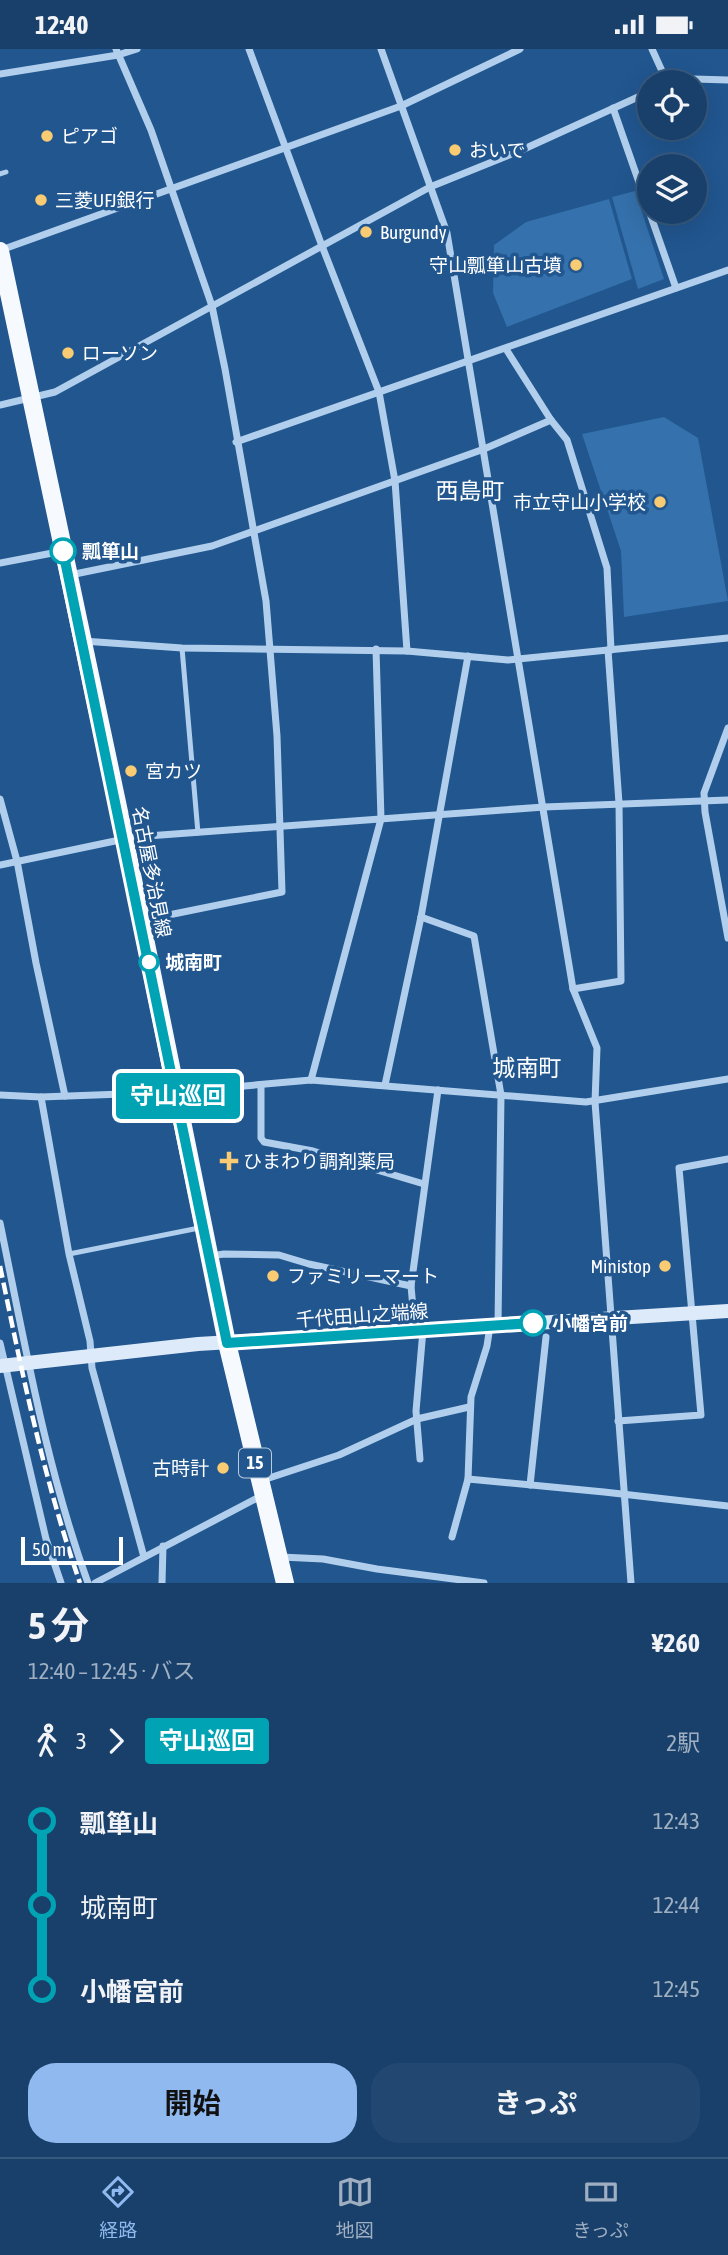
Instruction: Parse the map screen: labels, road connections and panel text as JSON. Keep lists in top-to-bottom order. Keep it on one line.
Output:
{"streets":{"main road":["名古屋多治見線","15"],"street":["千代田山之端線"]},"crossings":[["名古屋多治見線","千代田山之端線"]],"districts":["西島町","城南町"],"places":{"other":["ピアゴ","おいで","三菱UFJ銀行","Burgundy","守山瓢箪山古墳","ローソン","市立守山小学校","瓢箪山","宮カツ","城南町","Ministop","ファミリーマート","小幡宮前","古時計"],"health":["ひまわり調剤薬局"]},"lines":["bus line 守山巡回"],"scale_bar":"50 m","page":{"status":"12:40","on_map":"守山巡回","scale":"50 m","heading":["5 分","12:40 – 12:45 · バス","¥260"],"legs":["3","守山巡回","2駅"],"list":[{"name":"瓢箪山","value":"12:43"},{"name":"城南町","value":"12:44"},{"name":"小幡宮前","value":"12:45"}],"buttons":["開始","きっぷ"],"tabs":["経路","地図","きっぷ"]}}
